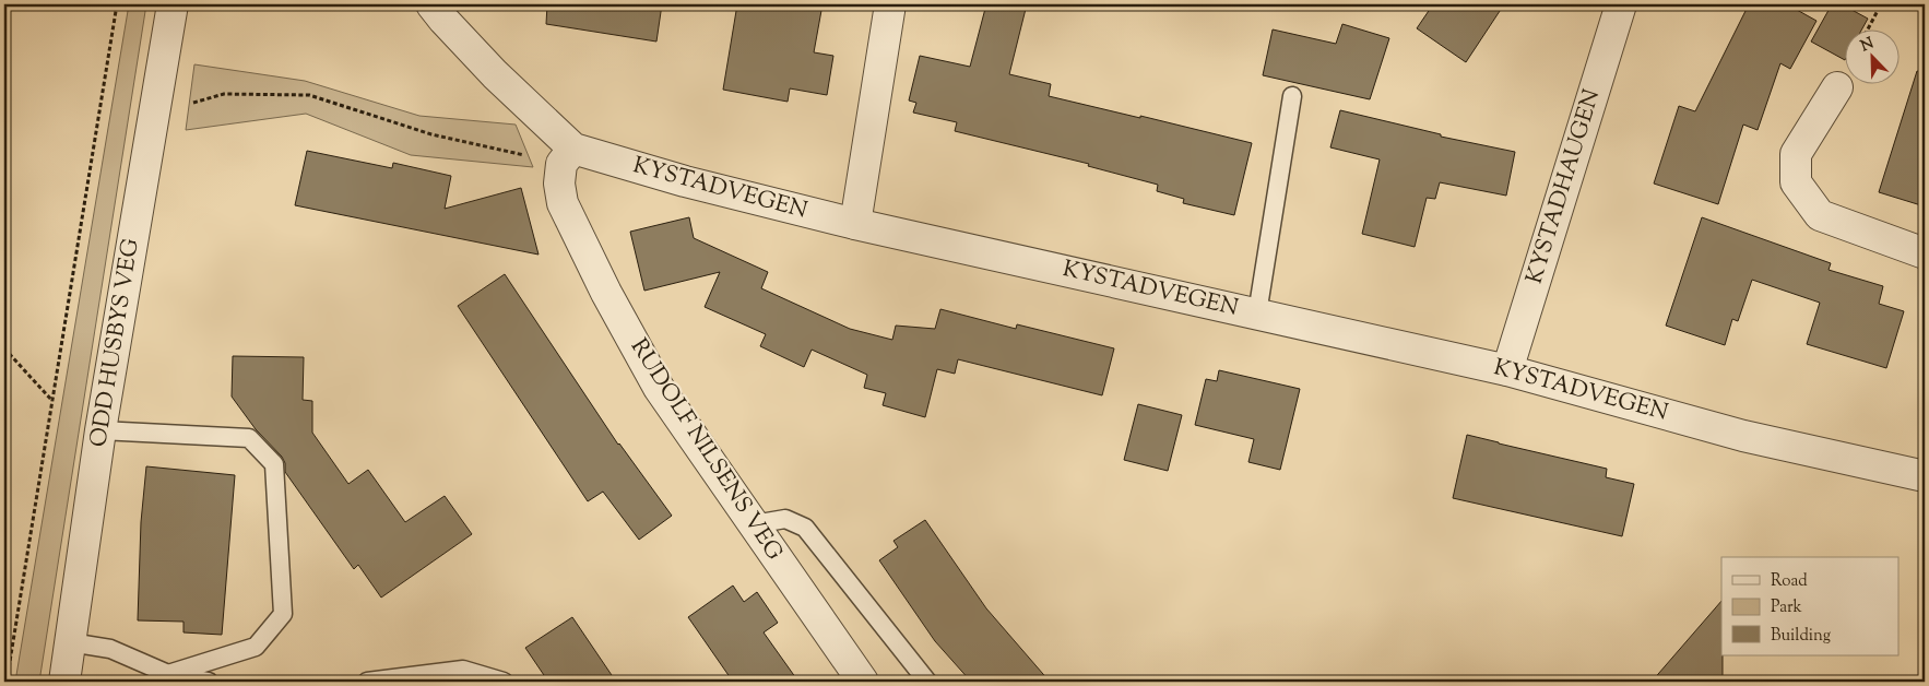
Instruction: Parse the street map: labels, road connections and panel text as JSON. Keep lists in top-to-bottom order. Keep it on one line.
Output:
{"streets":{"street":["KYSTADHAUGEN","KYSTADVEGEN","ODD HUSBYS VEG","RUDOLF NILSENS VEG"]},"crossings":[["KYSTADHAUGEN","KYSTADVEGEN"],["KYSTADVEGEN","RUDOLF NILSENS VEG"]],"legend":["Road","Park","Building"],"north":"top left"}
